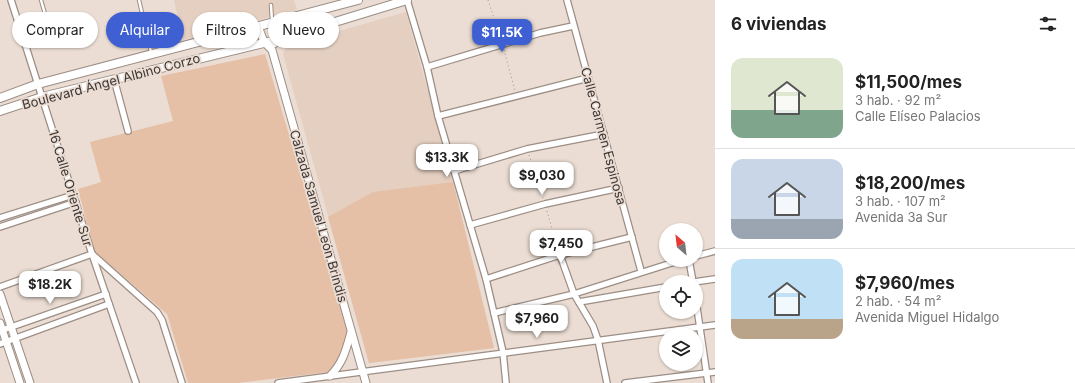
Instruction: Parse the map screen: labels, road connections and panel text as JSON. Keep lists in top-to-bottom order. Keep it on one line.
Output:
{"streets":{"main road":["Boulevard Ángel Albino Corzo"],"street":["Calle Carmen Espinosa","16 Calle Oriente Sur","Calzada Samuel León Brindis"]},"crossings":[["Boulevard Ángel Albino Corzo","16 Calle Oriente Sur"],["Boulevard Ángel Albino Corzo","Calzada Samuel León Brindis"]],"north":"top left","page":{"heading":"6 viviendas","chip":["Comprar","Alquilar","Filtros","Nuevo"],"price":["$11.5K","$13.3K","$9,030","$7,450","$18.2K","$7,960"],"list":[{"name":"$11,500/mes","note":"3 hab. · 92 m² · Calle Elíseo Palacios"},{"name":"$18,200/mes","note":"3 hab. · 107 m² · Avenida 3a Sur"},{"name":"$7,960/mes","note":"2 hab. · 54 m² · Avenida Miguel Hidalgo"}]}}
